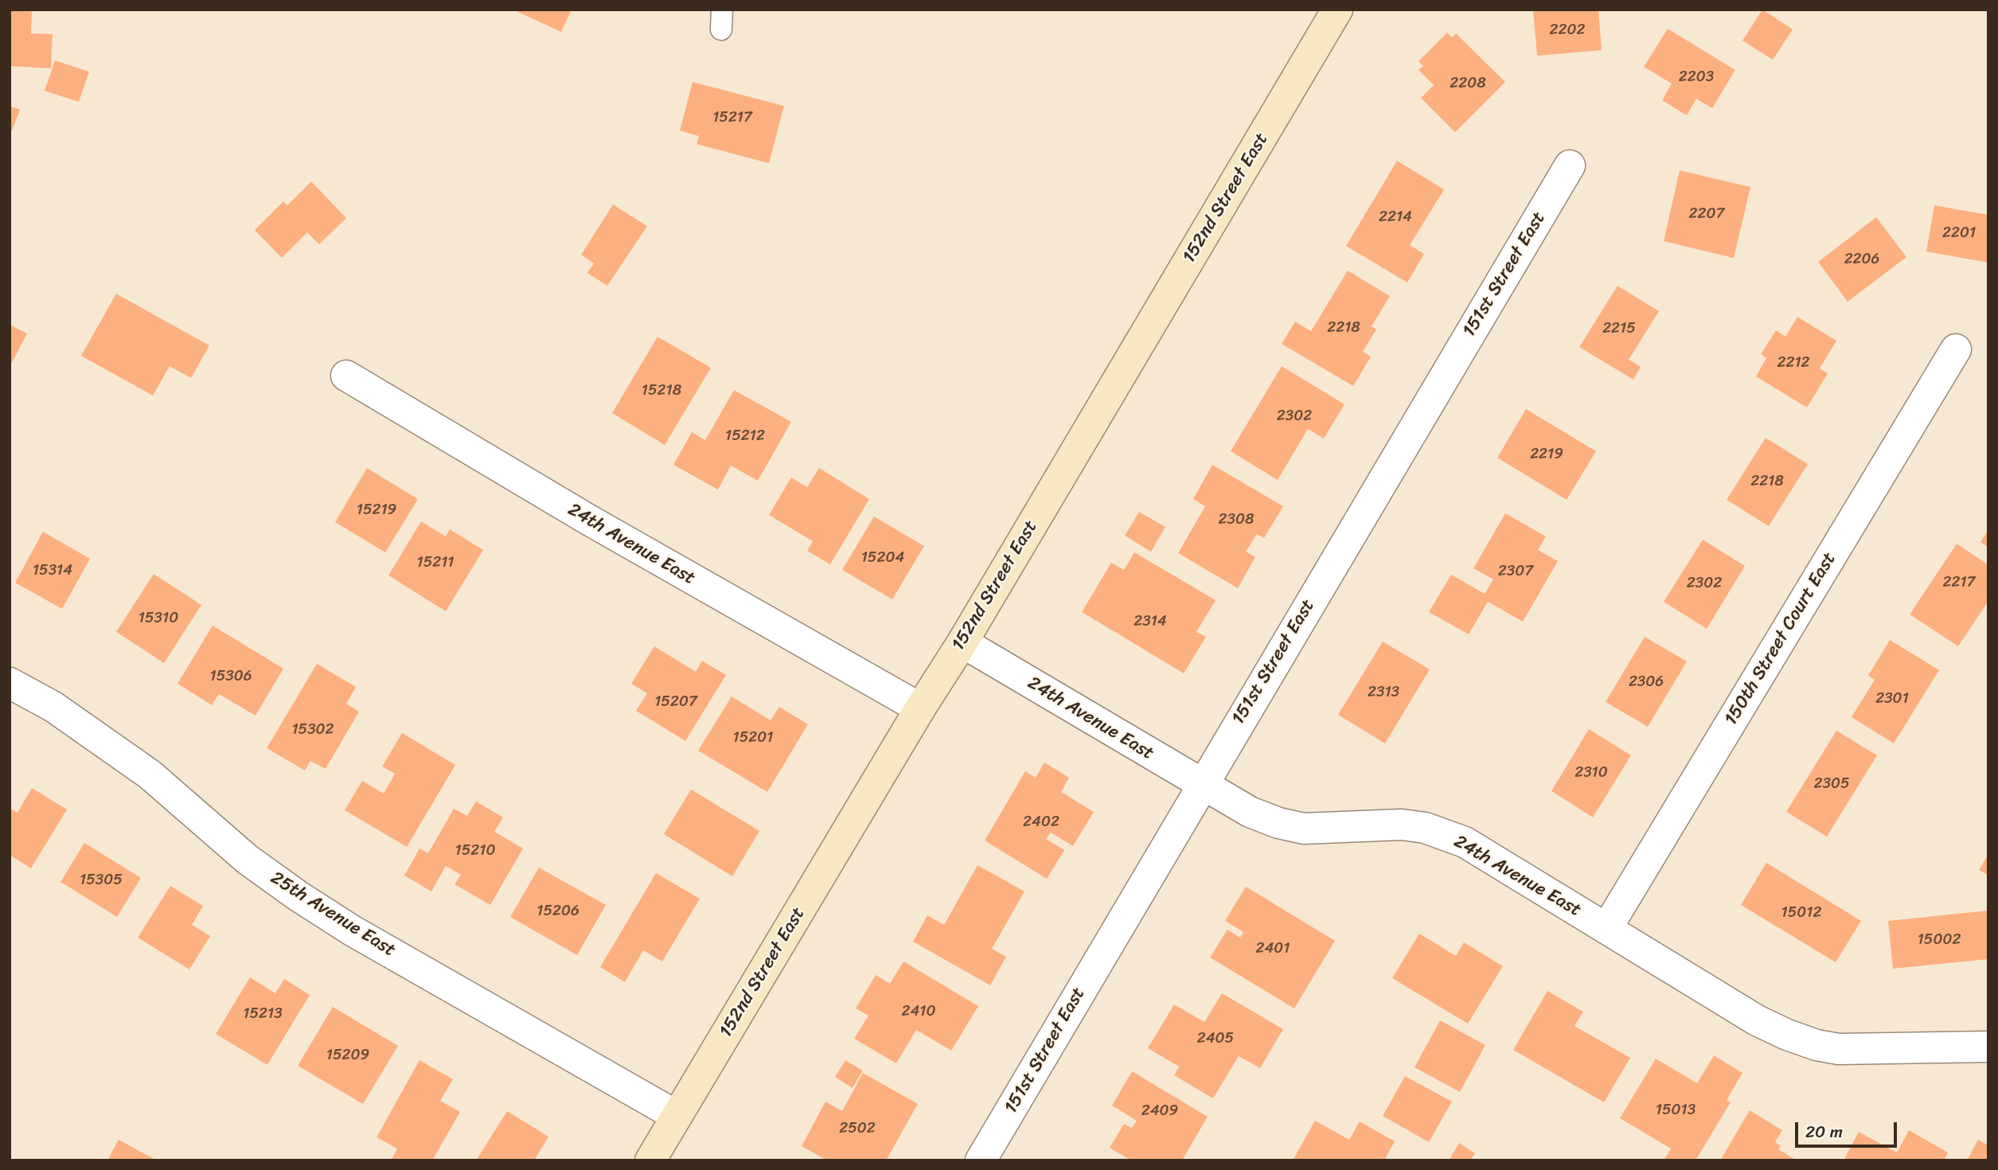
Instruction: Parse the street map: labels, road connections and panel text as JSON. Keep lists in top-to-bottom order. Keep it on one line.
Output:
{"streets":{"main road":["152nd Street East"],"street":["151st Street East","24th Avenue East","150th Street Court East","25th Avenue East"]},"crossings":[["152nd Street East","24th Avenue East"],["152nd Street East","25th Avenue East"],["151st Street East","24th Avenue East"],["24th Avenue East","150th Street Court East"]],"house_numbers":["2202","2203","2208","15217","2207","2214","2201","2206","2218","2215","2212","15218","2302","15212","2219","2218","15219","2308","15204","15211","15314","2307","2217","2302","15310","2314","15306","2306","2313","2301","15207","15302","15201","2310","2305","2402","15210","15305","15206","15012","15002","2401","2410","15213","2405","15209","15013","2409","2502"],"scale_bar":"20 m"}
